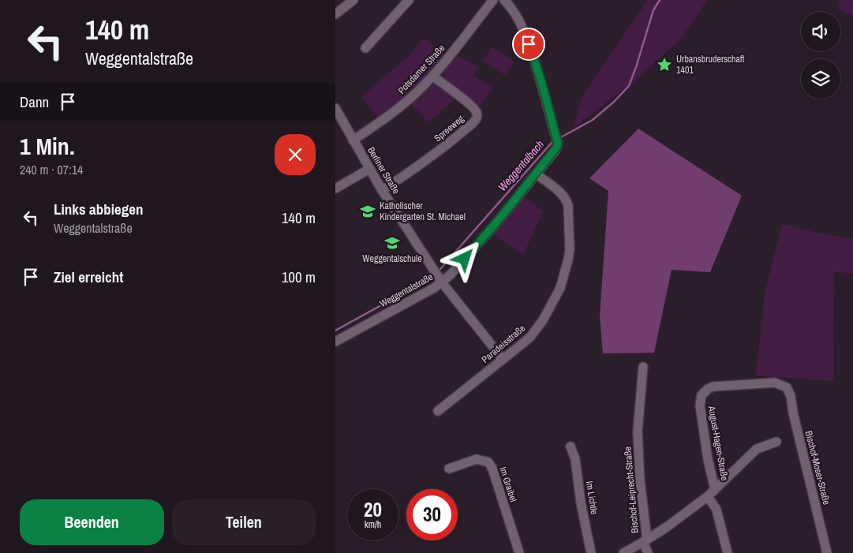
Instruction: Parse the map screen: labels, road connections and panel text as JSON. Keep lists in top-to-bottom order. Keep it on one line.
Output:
{"streets":{"street":["Potsdamer Straße","Spreeweg","Berliner Straße","Weggentalstraße","Paradeisstraße","August-Hagen-Straße","Bischof-Moser-Straße","Im Graibel","Bischof-Leiprecht-Straße","Im Lichtle"]},"crossings":[["Potsdamer Straße","Spreeweg"],["Potsdamer Straße","Berliner Straße"],["Spreeweg","Berliner Straße"],["Berliner Straße","Weggentalstraße"],["Berliner Straße","Paradeisstraße"],["Weggentalstraße","Paradeisstraße"],["August-Hagen-Straße","Bischof-Moser-Straße"]],"water":["Weggentalbach"],"places":{"place":["Urbansbruderschaft 1401"],"school or university":["Katholischer Kindergarten St. Michael","Weggentalschule"]},"page":{"turn":["140 m","Weggentalstraße"],"then":"Dann","heading":["1 Min.","240 m · 07:14"],"list":[{"name":"Links abbiegen","note":"Weggentalstraße","value":"140 m"},{"name":"Ziel erreicht","value":"100 m"}],"speed":"20 km/h","limit":"30","buttons":["Beenden","Teilen"]}}
